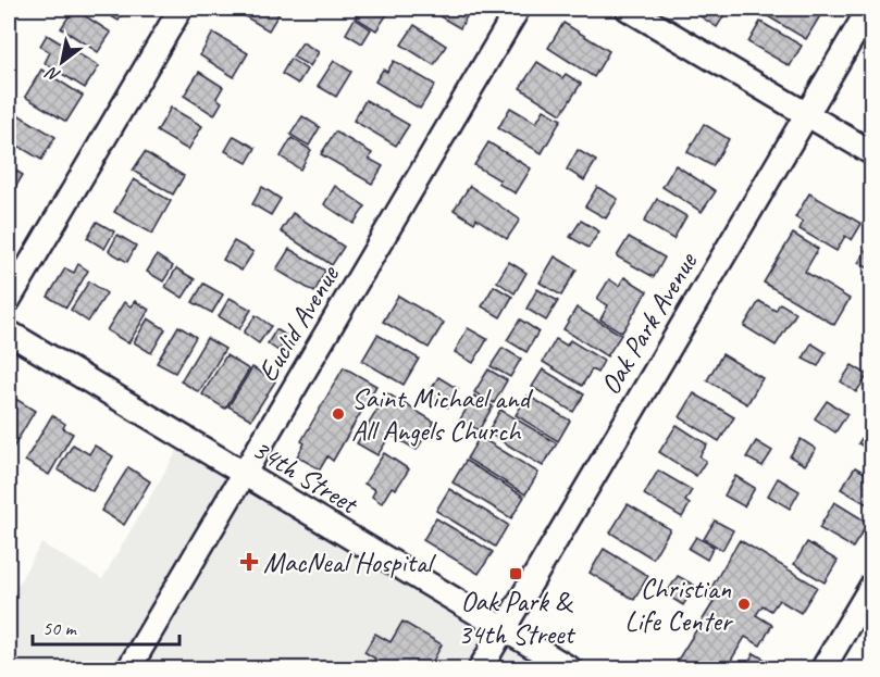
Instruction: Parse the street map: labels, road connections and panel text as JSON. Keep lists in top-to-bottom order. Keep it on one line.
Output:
{"streets":{"street":["Euclid Avenue","Oak Park Avenue","34th Street"]},"crossings":[["Euclid Avenue","34th Street"],["Oak Park Avenue","34th Street"]],"places":{"other":["Saint Michael and All Angels Church","Christian Life Center"],"health":["MacNeal Hospital"],"transit":["Oak Park & 34th Street"]},"scale_bar":"50 m","north":"bottom left"}
